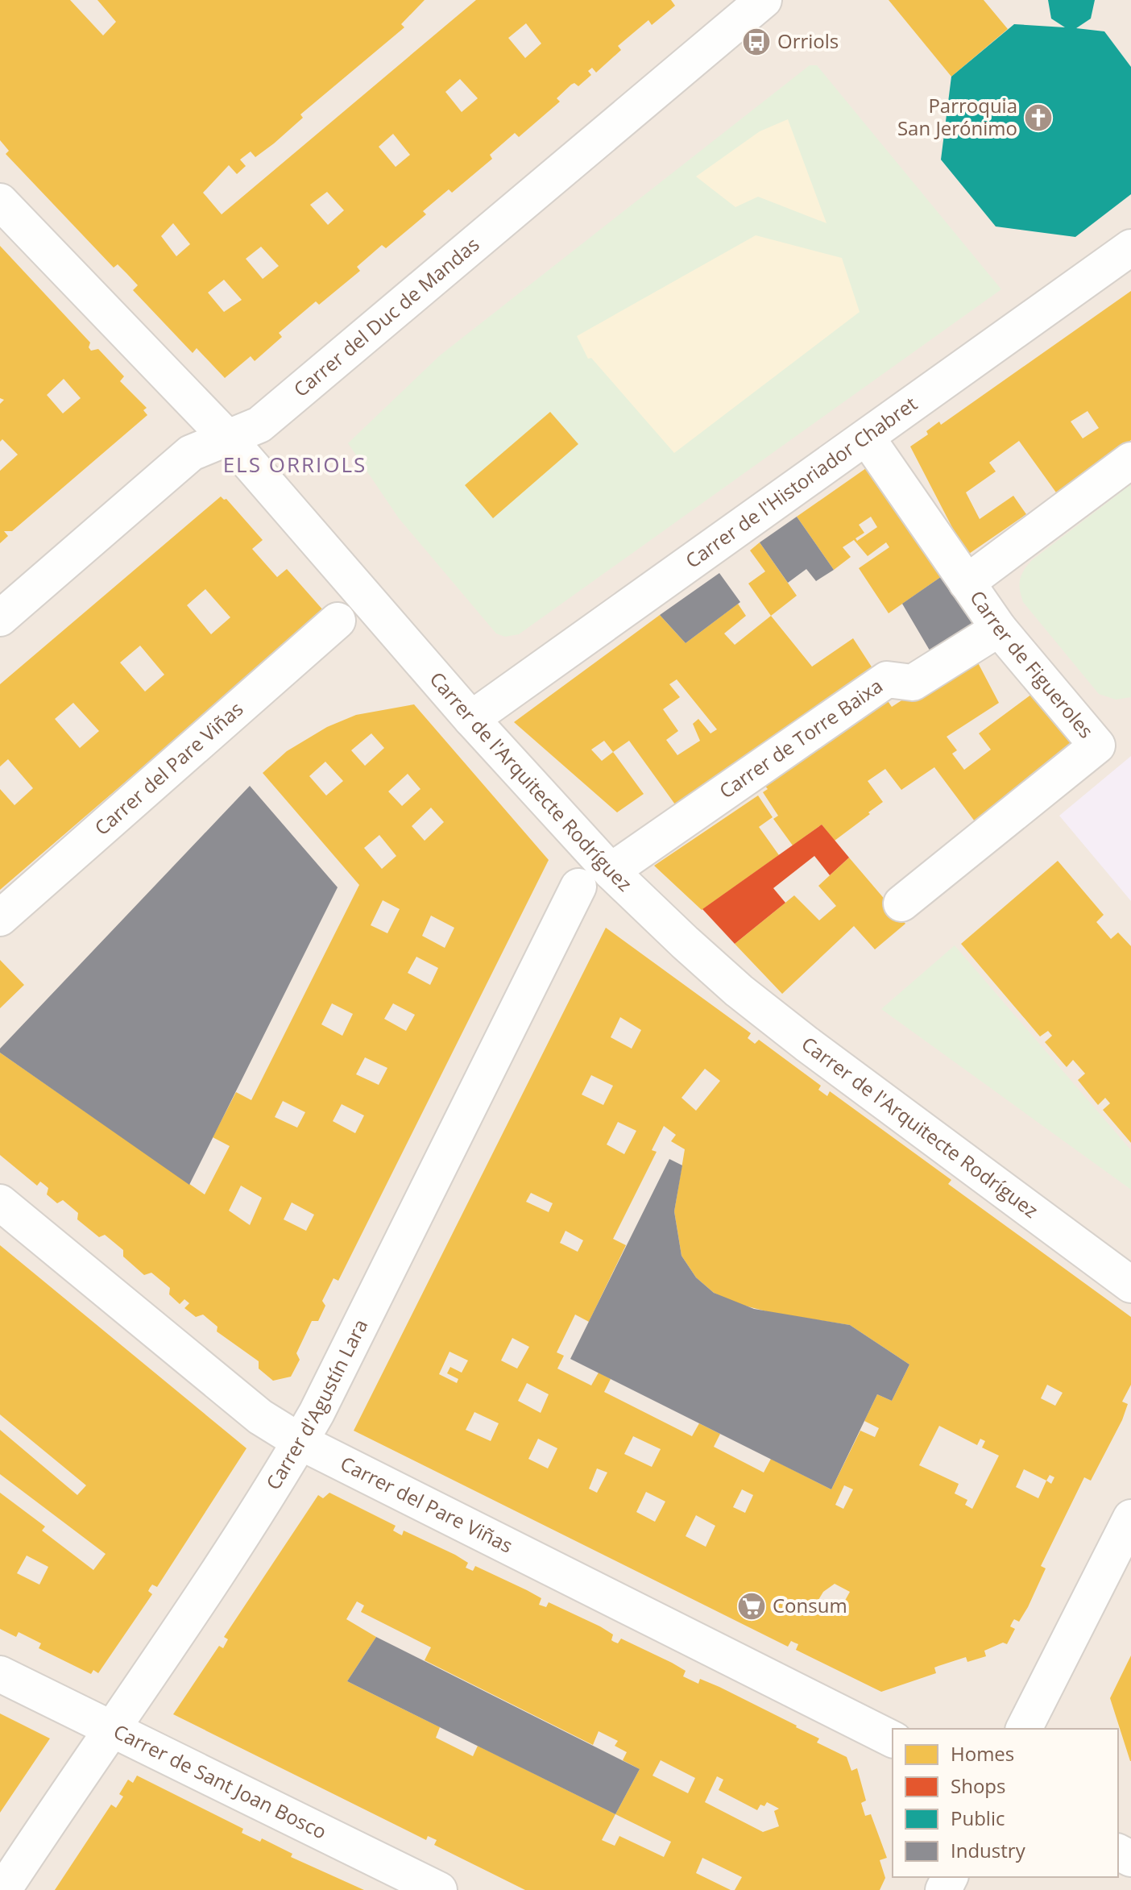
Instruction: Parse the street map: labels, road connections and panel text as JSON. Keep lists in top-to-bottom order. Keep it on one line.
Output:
{"streets":{"street":["Carrer del Duc de Mandas","Carrer de l'Historiador Chabret","Carrer de Figueroles","Carrer de Torre Baixa","Carrer del Pare Viñas","Carrer de l'Arquitecte Rodríguez","Carrer d'Agustín Lara","Carrer de Sant Joan Bosco"]},"crossings":[["Carrer del Duc de Mandas","Carrer de l'Arquitecte Rodríguez"],["Carrer de l'Historiador Chabret","Carrer de Figueroles"],["Carrer de l'Historiador Chabret","Carrer de l'Arquitecte Rodríguez"],["Carrer de Figueroles","Carrer de Torre Baixa"],["Carrer de Torre Baixa","Carrer de l'Arquitecte Rodríguez"],["Carrer del Pare Viñas","Carrer d'Agustín Lara"],["Carrer d'Agustín Lara","Carrer de Sant Joan Bosco"]],"districts":["ELS ORRIOLS"],"places":{"bus stop":["Orriols"],"church":["Parroquia San Jerónimo"],"supermarket":["Consum"]},"legend":["Homes","Shops","Public","Industry"]}
